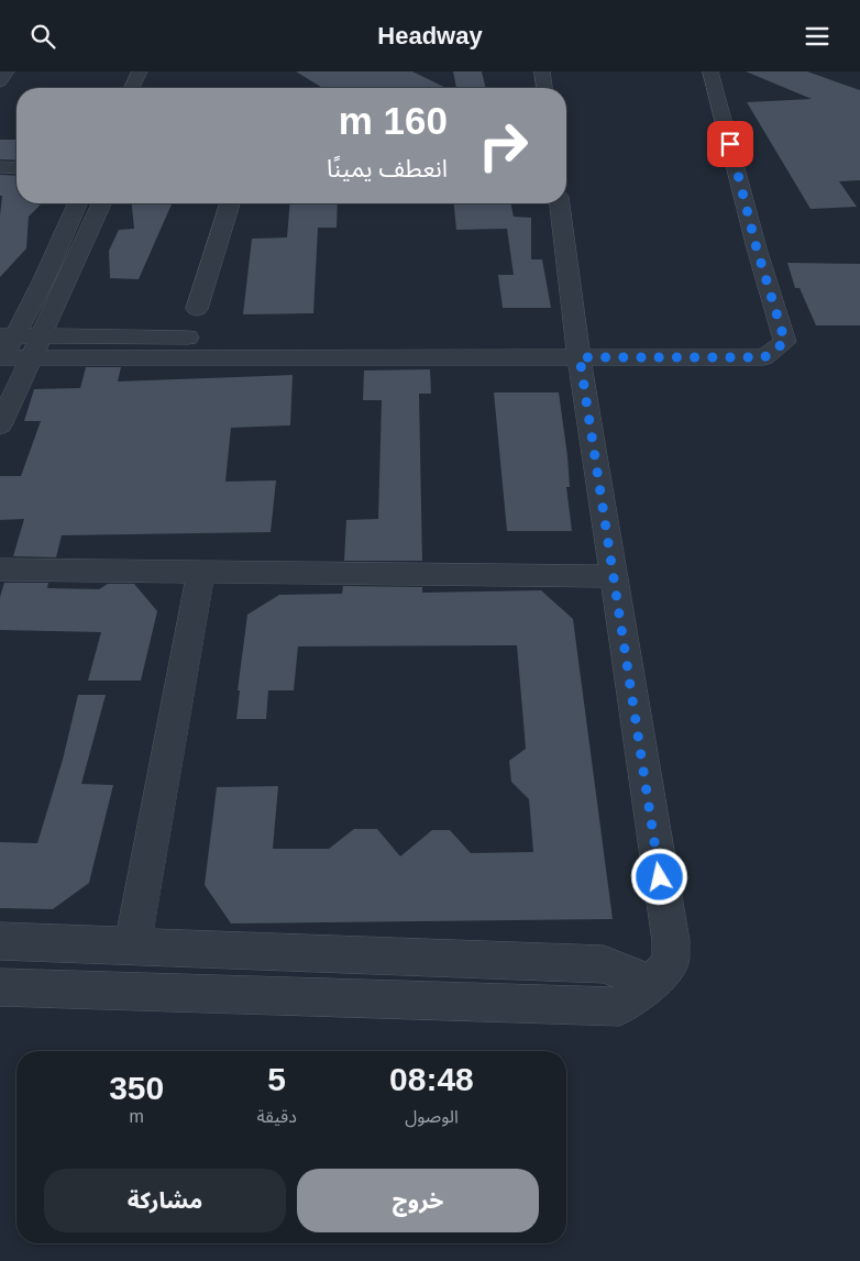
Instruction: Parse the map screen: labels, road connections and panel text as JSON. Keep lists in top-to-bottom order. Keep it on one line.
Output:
{"page":{"header":"Headway","turn":["160 m","انعطف يمينًا"],"eta":["08:48","الوصول","5","دقيقة","350","m"],"buttons":["خروج","مشاركة"]}}
